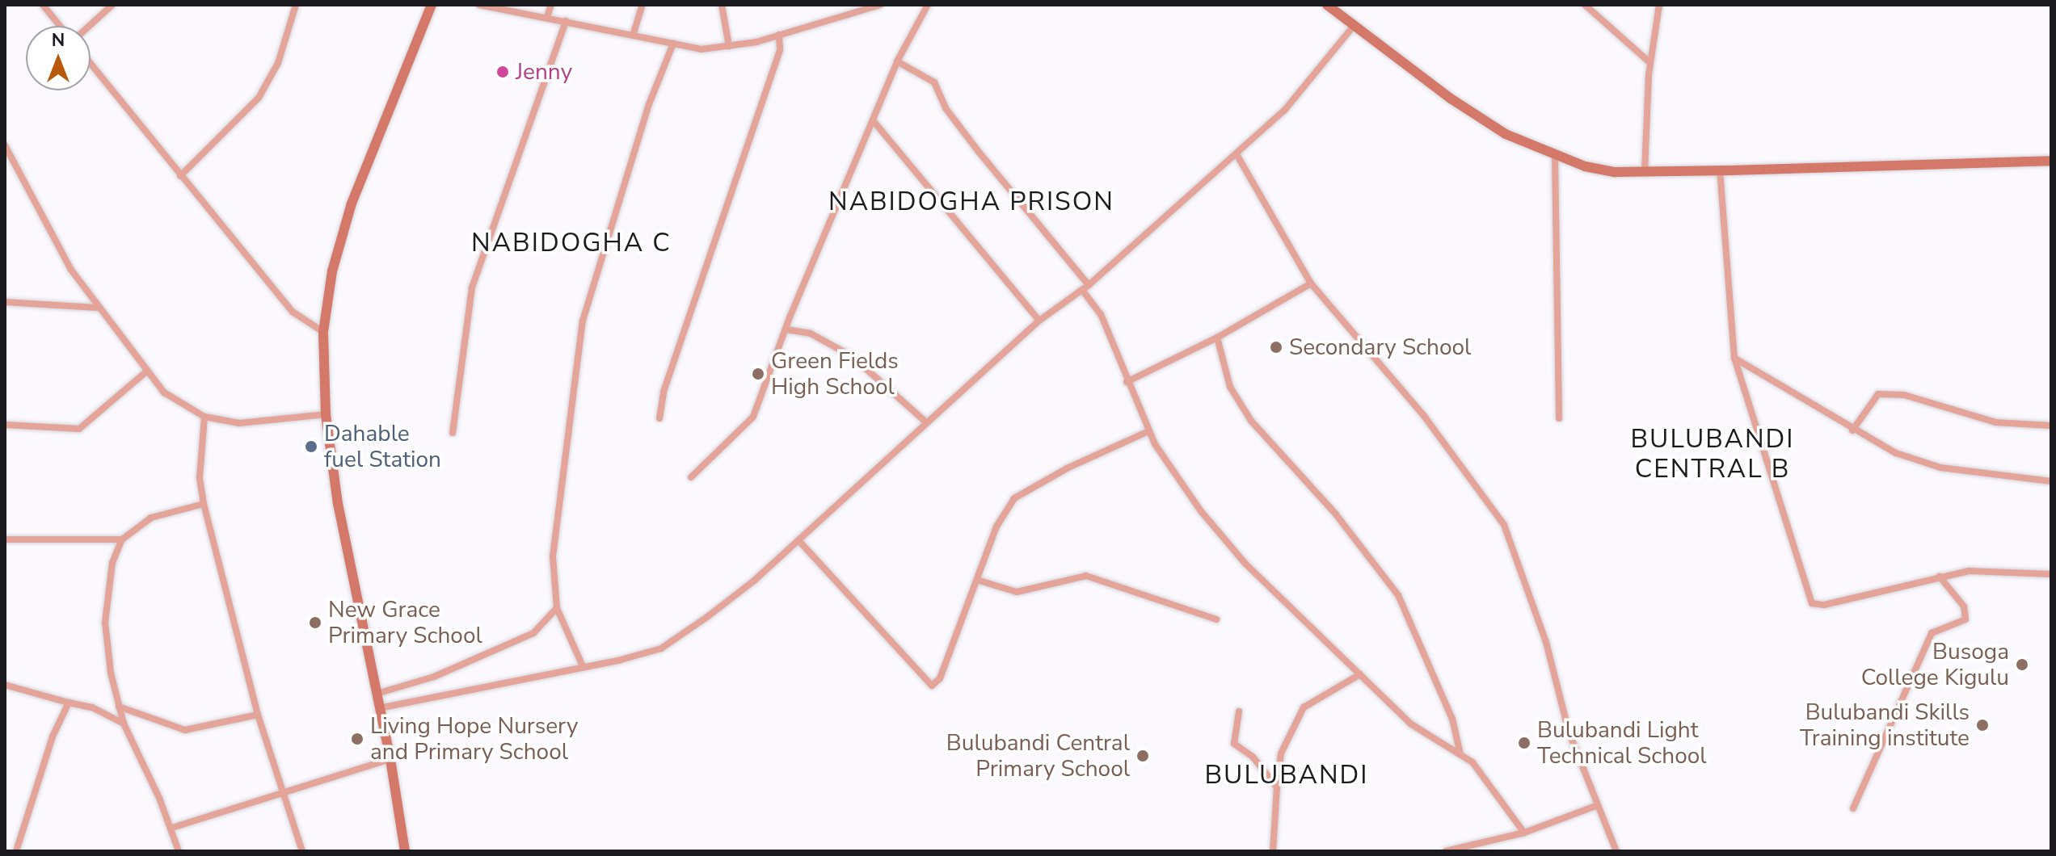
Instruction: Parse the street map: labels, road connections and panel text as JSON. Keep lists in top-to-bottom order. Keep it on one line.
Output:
{"districts":["NABIDOGHA PRISON","NABIDOGHA C","BULUBANDI CENTRAL B","BULUBANDI"],"places":["Jenny","Secondary School","Green Fields High School","Dahable fuel Station","New Grace Primary School","Busoga College Kigulu","Bulubandi Skills Training institute","Living Hope Nursery and Primary School","Bulubandi Light Technical School","Bulubandi Central Primary School"],"north":"top"}
